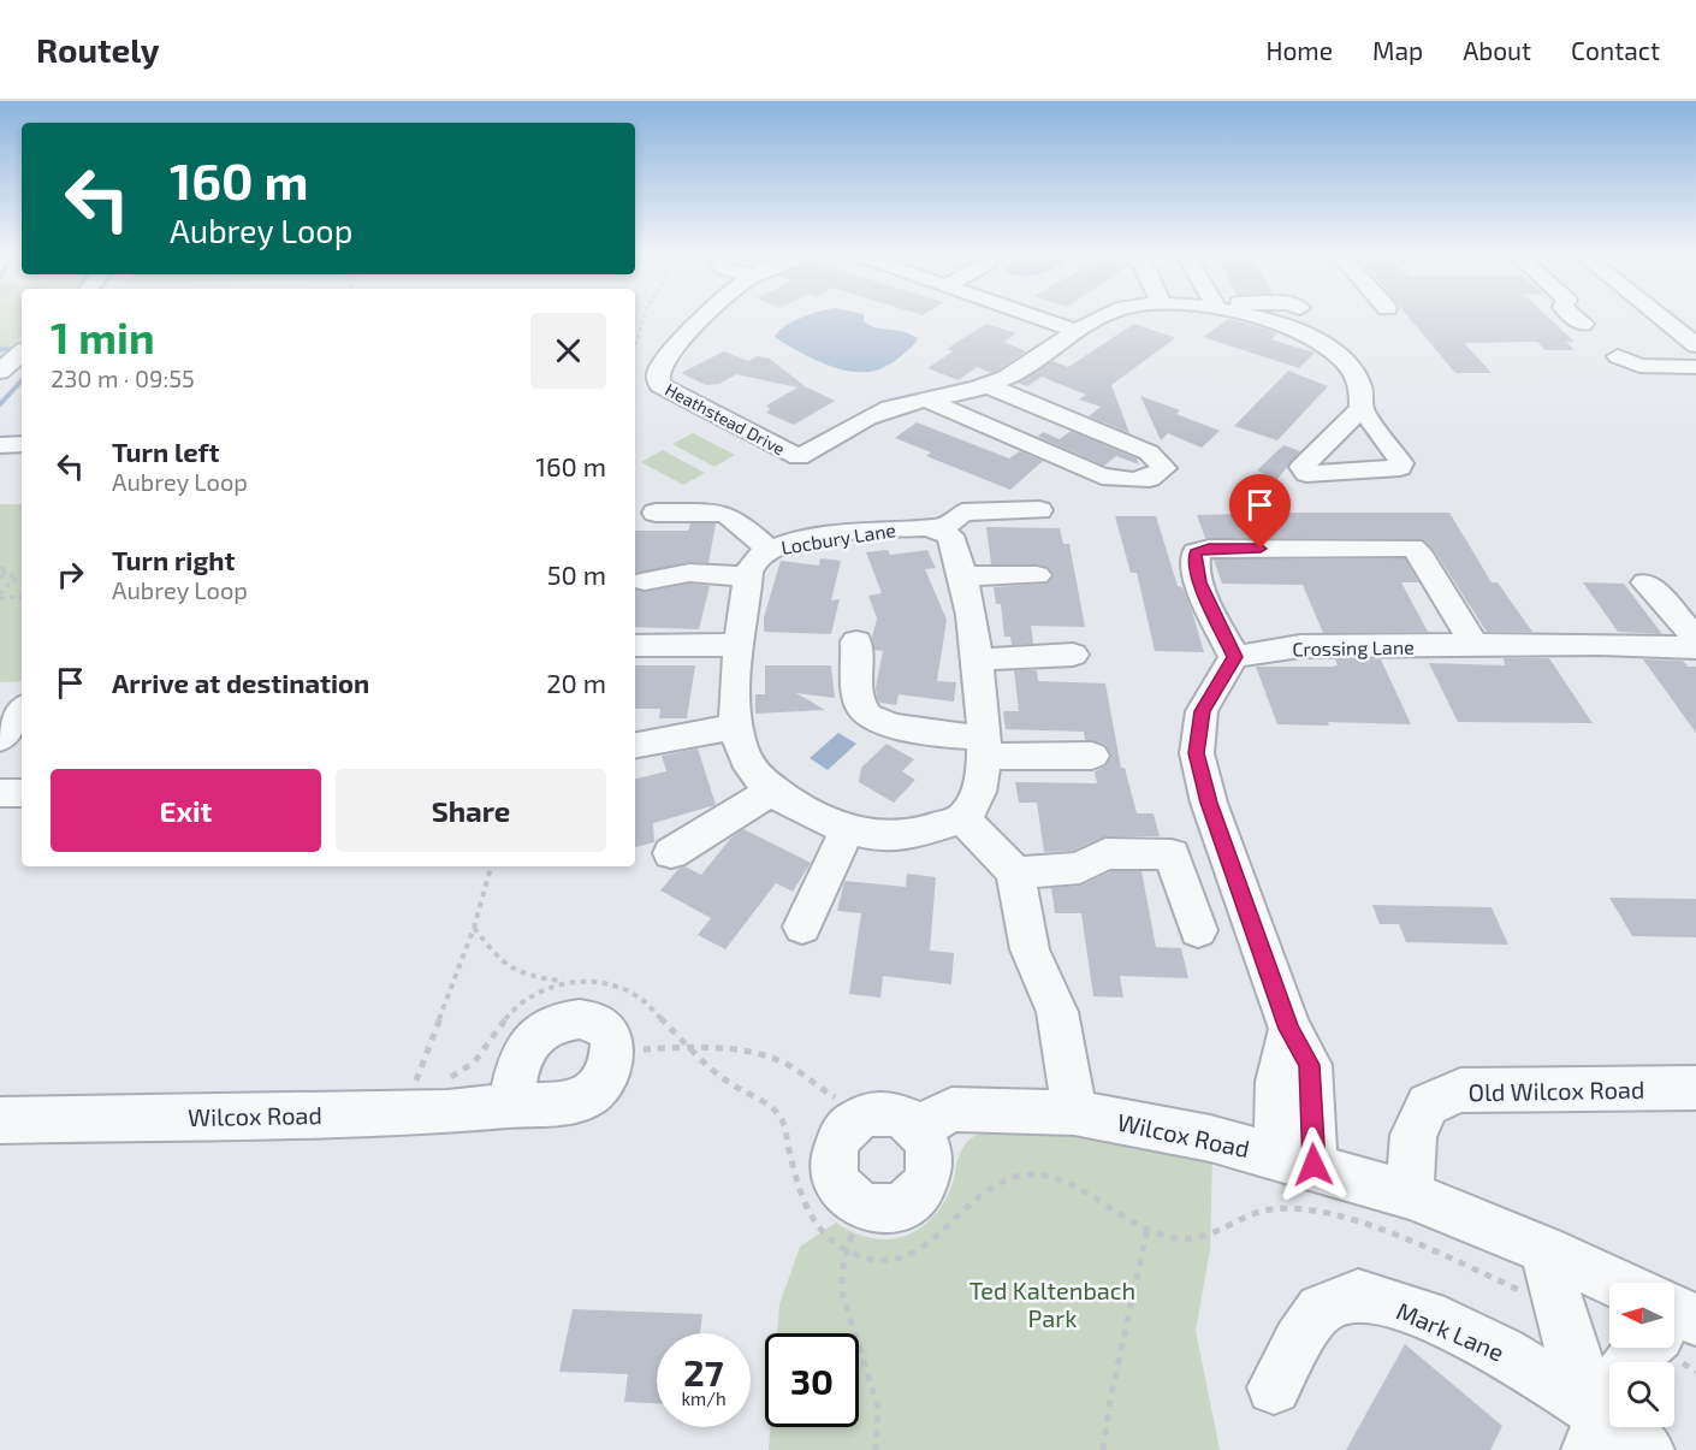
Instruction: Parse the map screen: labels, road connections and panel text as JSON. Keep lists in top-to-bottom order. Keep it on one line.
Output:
{"streets":{"street":["Heathstead Drive","Locbury Lane","Crossing Lane","Old Wilcox Road","Wilcox Road","Mark Lane"]},"crossings":[["Old Wilcox Road","Wilcox Road"]],"parks":["Ted Kaltenbach Park"],"north":"left","page":{"header":"Routely","nav":["Home","Map","About","Contact"],"turn":["160 m","Aubrey Loop"],"heading":["1 min","230 m · 09:55"],"list":[{"name":"Turn left","note":"Aubrey Loop","value":"160 m"},{"name":"Turn right","note":"Aubrey Loop","value":"50 m"},{"name":"Arrive at destination","value":"20 m"}],"buttons":["Exit","Share"],"speed":"27 km/h","limit":"30"}}
